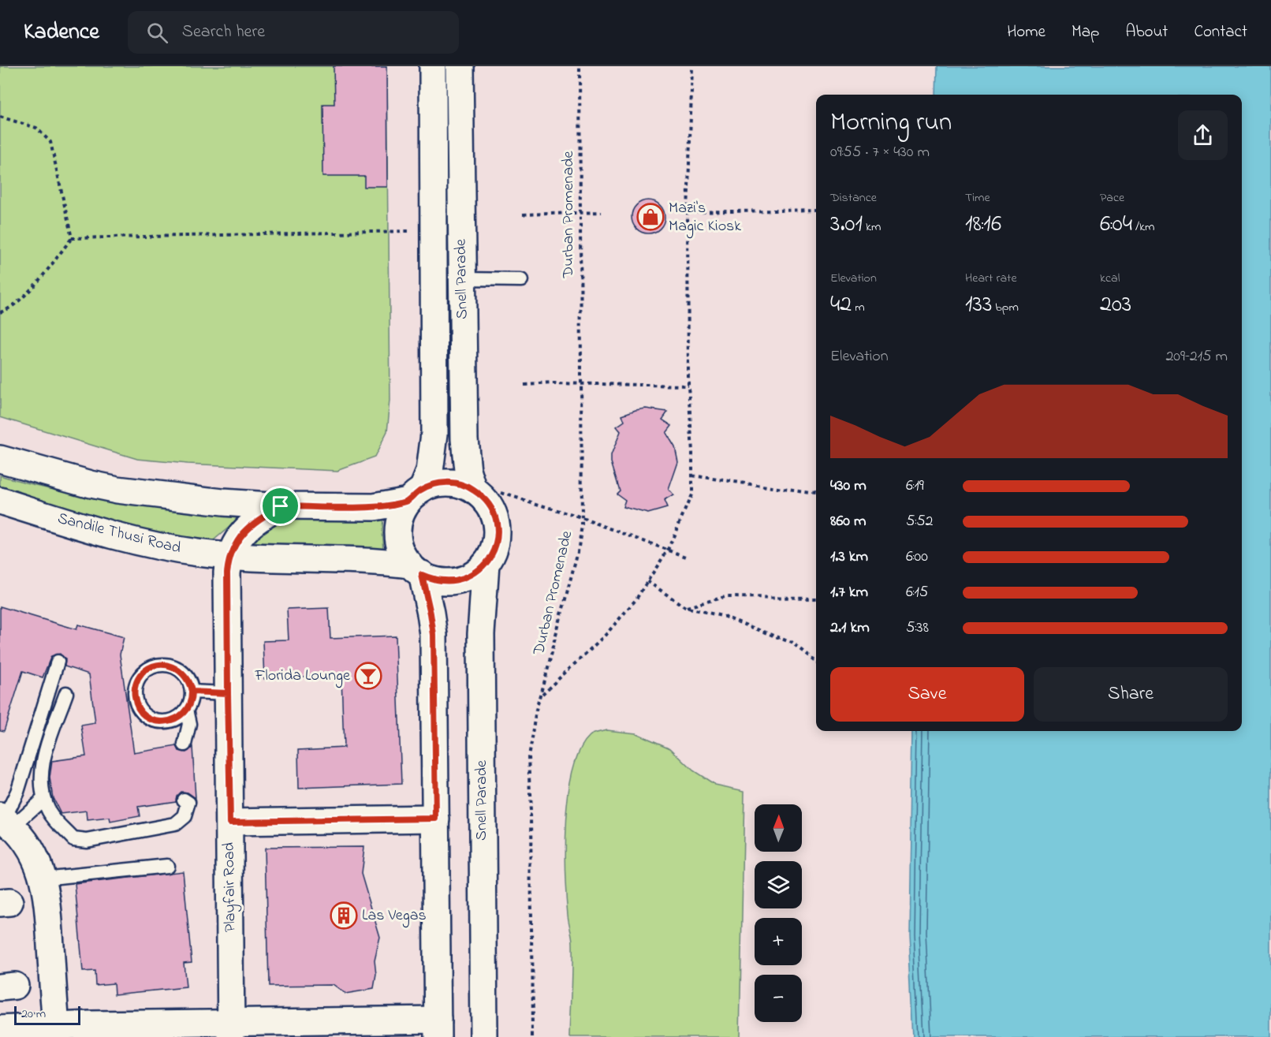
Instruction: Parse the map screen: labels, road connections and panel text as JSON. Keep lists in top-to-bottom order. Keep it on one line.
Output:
{"streets":{"street":["Snell Parade","Sandile Thusi Road","Playfair Road"],"path":["Durban Promenade"]},"crossings":[["Snell Parade","Sandile Thusi Road"],["Sandile Thusi Road","Playfair Road"]],"places":{"shop":["Mazi's Magic Kiosk"],"bar":["Florida Lounge"],"building":["Las Vegas"]},"scale_bar":"20 m","north":"top","page":{"header":"Kadence","search":"Search here","nav":["Home","Map","About","Contact"],"heading":["Morning run","09:55 · 7 × 430 m"],"stats":[["Distance","3.01 km"],["Time","18:16"],["Pace","6:04 /km"],["Elevation","42 m"],["Heart rate","133 bpm"],["kcal","203"]],"chart":["Elevation","209–215 m"],"list":[{"name":"430 m","note":"6:19"},{"name":"860 m","note":"5:52"},{"name":"1.3 km","note":"6:00"},{"name":"1.7 km","note":"6:15"},{"name":"2.1 km","note":"5:38"}],"buttons":["Save","Share"],"map_buttons":["+","−"],"scale":"20 m"}}
